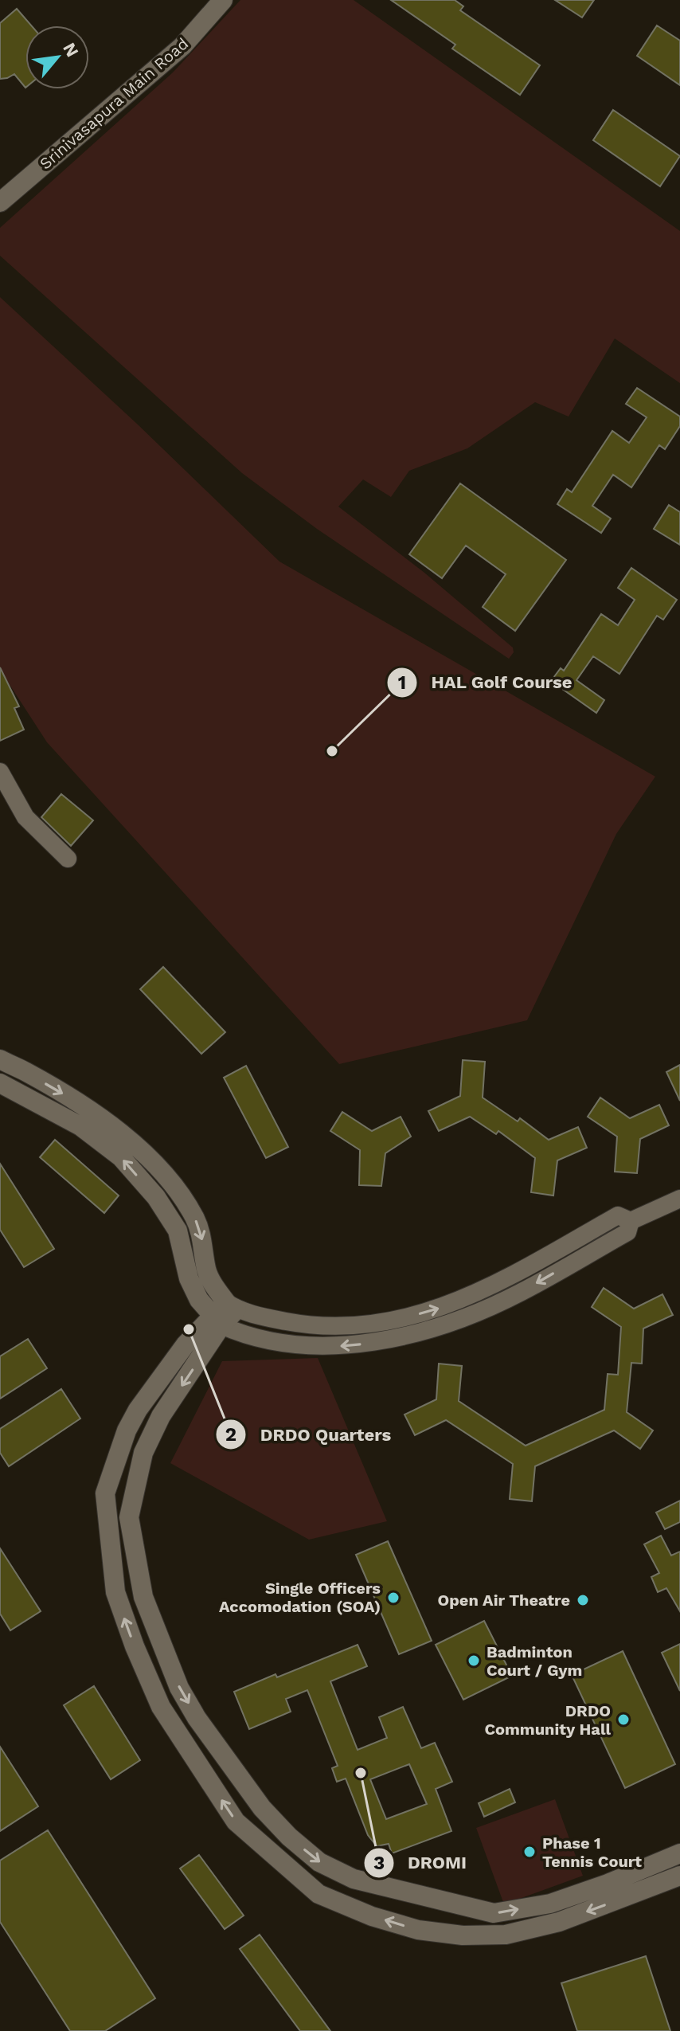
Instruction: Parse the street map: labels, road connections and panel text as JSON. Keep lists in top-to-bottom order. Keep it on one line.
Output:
{"streets":{"street":["Srinivasapura Main Road"]},"places":["HAL Golf Course","DRDO Quarters","Single Officers Accomodation (SOA)","Open Air Theatre","Badminton Court / Gym","DRDO Community Hall","DROMI","Phase 1 Tennis Court"],"north":"top right"}
